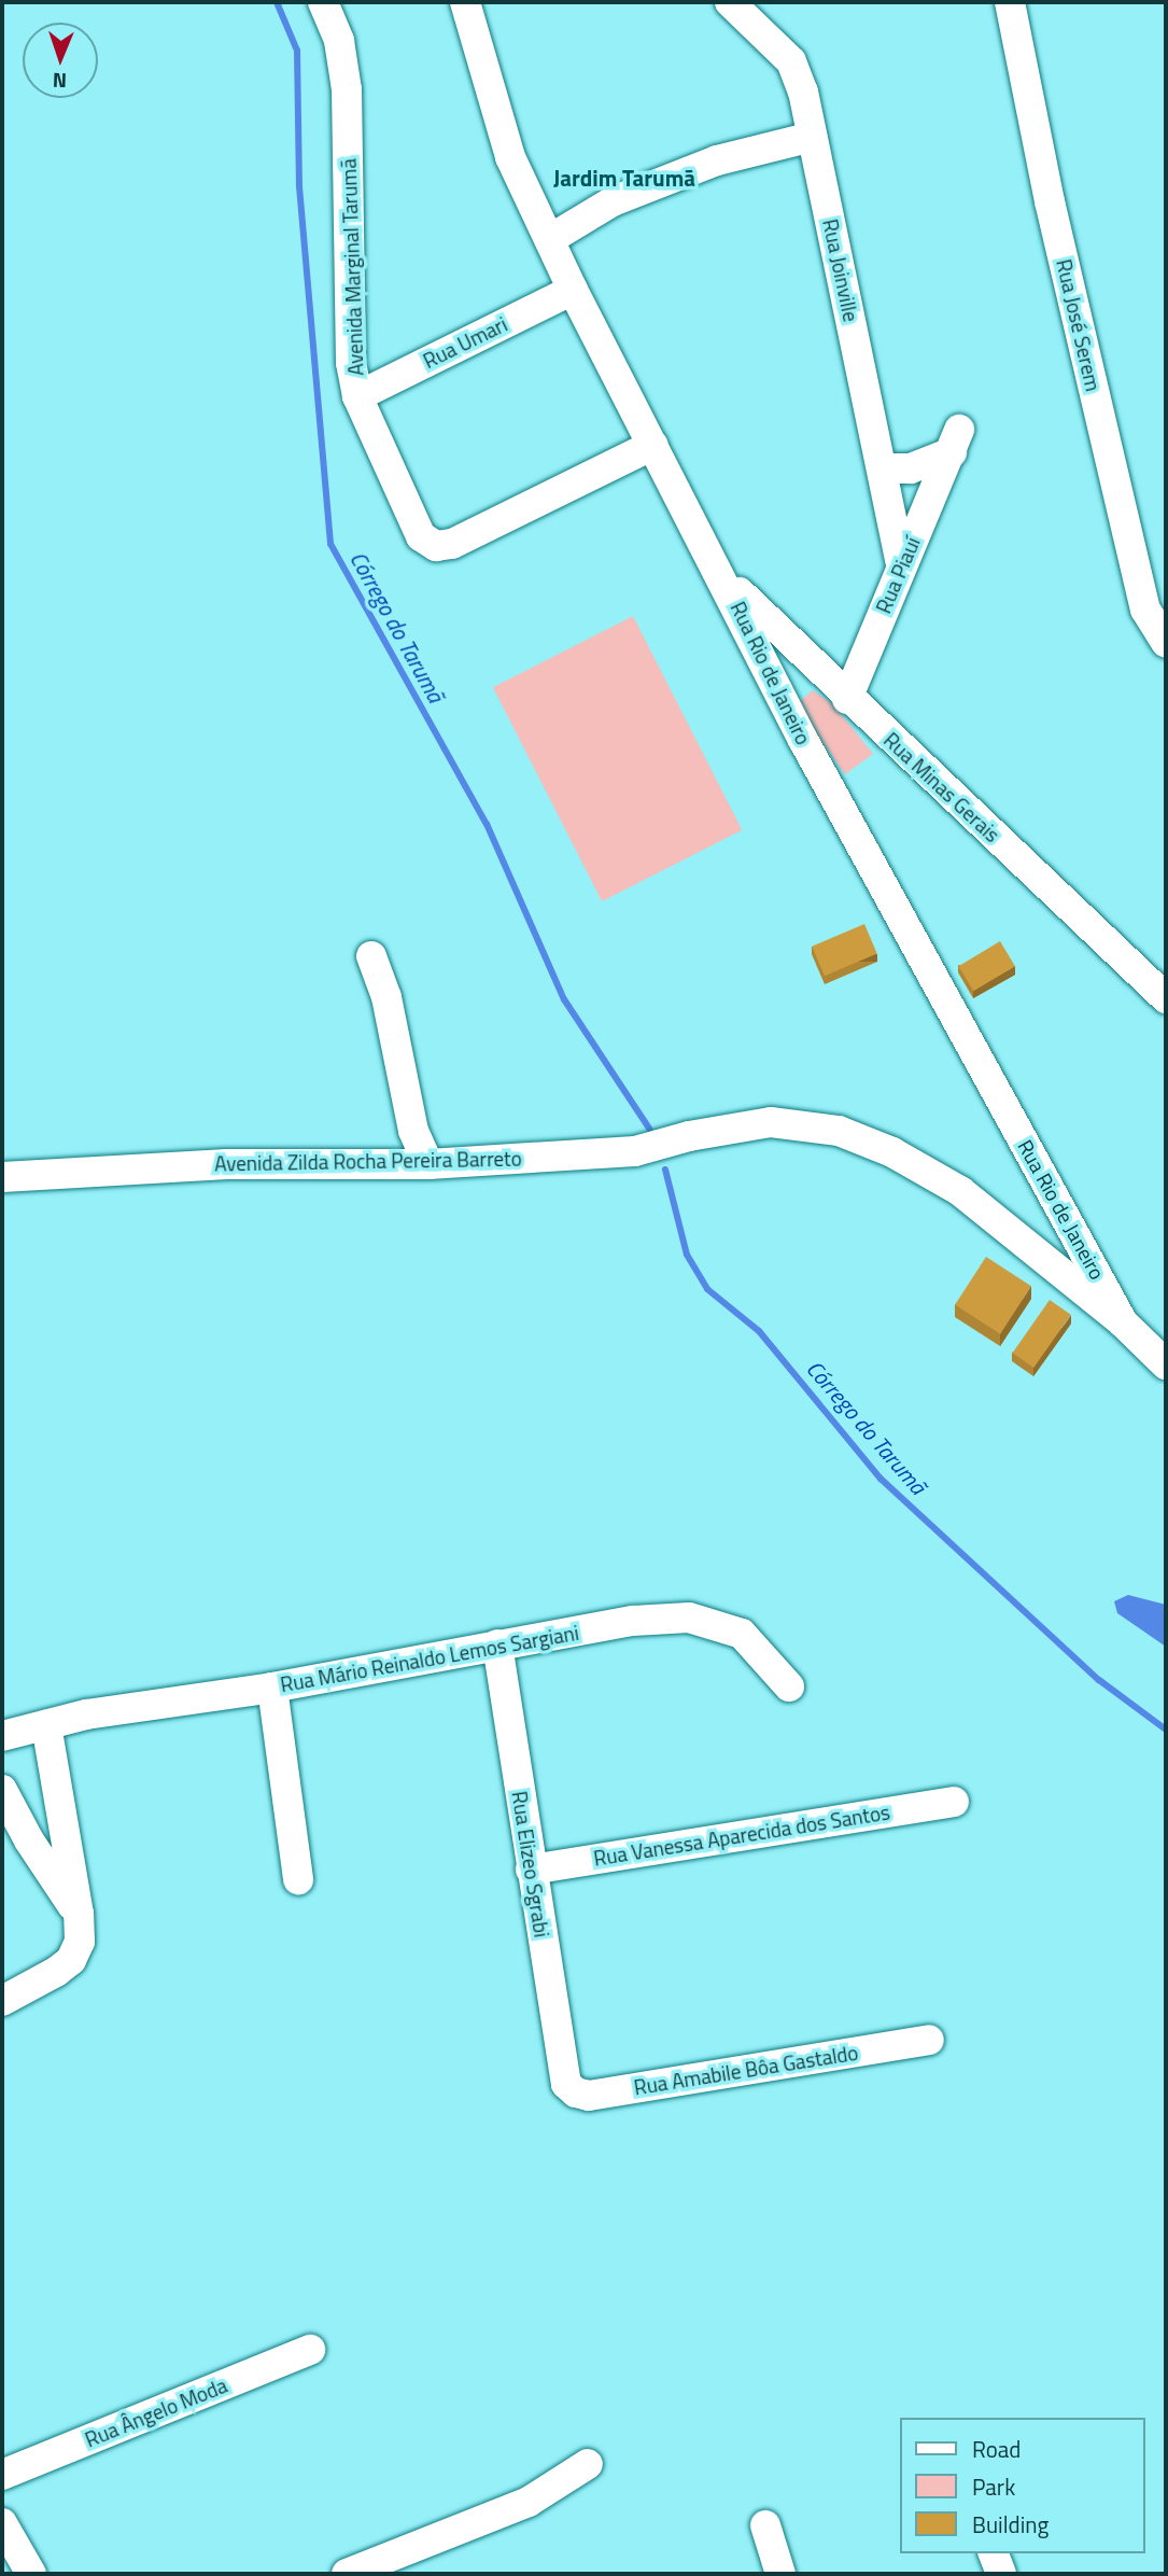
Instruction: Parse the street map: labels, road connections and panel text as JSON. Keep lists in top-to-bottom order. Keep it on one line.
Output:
{"streets":{"street":["Avenida Marginal Tarumã","Rua Joinville","Rua José Serem","Rua Umari","Rua Piauí","Rua Rio de Janeiro","Rua Minas Gerais","Avenida Zilda Rocha Pereira Barreto","Rua Mário Reinaldo Lemos Sargiani","Rua Vanessa Aparecida dos Santos","Rua Elizeo Sgrabi","Rua Amabile Bôa Gastaldo","Rua Ângelo Moda"]},"crossings":[["Avenida Marginal Tarumã","Rua Umari"],["Avenida Marginal Tarumã","Rua Rio de Janeiro"],["Rua Joinville","Rua Piauí"],["Rua Umari","Rua Rio de Janeiro"],["Rua Piauí","Rua Minas Gerais"],["Rua Rio de Janeiro","Rua Minas Gerais"],["Rua Rio de Janeiro","Avenida Zilda Rocha Pereira Barreto"],["Rua Mário Reinaldo Lemos Sargiani","Rua Elizeo Sgrabi"],["Rua Vanessa Aparecida dos Santos","Rua Elizeo Sgrabi"],["Rua Elizeo Sgrabi","Rua Amabile Bôa Gastaldo"]],"districts":["Jardim Tarumã"],"water":["Córrego do Tarumã"],"legend":["Road","Park","Building"],"north":"bottom"}
